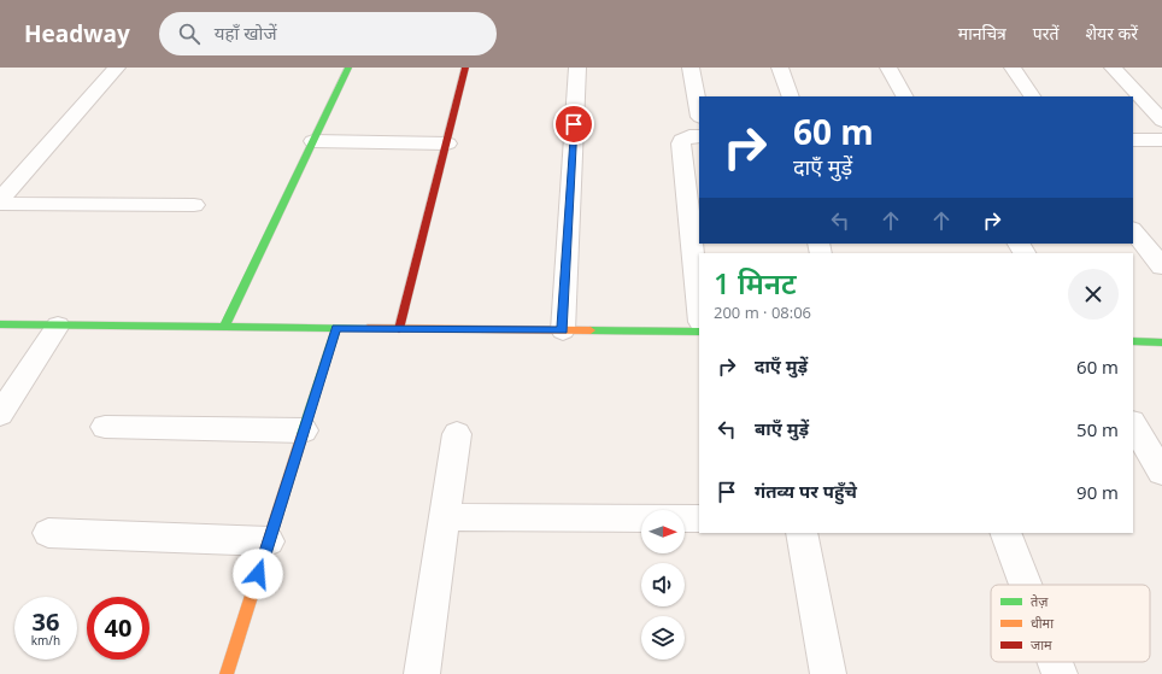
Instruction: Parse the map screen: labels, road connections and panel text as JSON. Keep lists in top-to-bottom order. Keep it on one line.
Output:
{"legend":["तेज़","धीमा","जाम"],"north":"right","page":{"header":"Headway","search":"यहाँ खोजें","nav":["मानचित्र","परतें","शेयर करें"],"turn":["60 m","दाएँ मुड़ें"],"heading":["1 मिनट","200 m · 08:06"],"list":[{"name":"दाएँ मुड़ें","value":"60 m"},{"name":"बाएँ मुड़ें","value":"50 m"},{"name":"गंतव्य पर पहुँचे","value":"90 m"}],"speed":"36 km/h","limit":"40"}}
